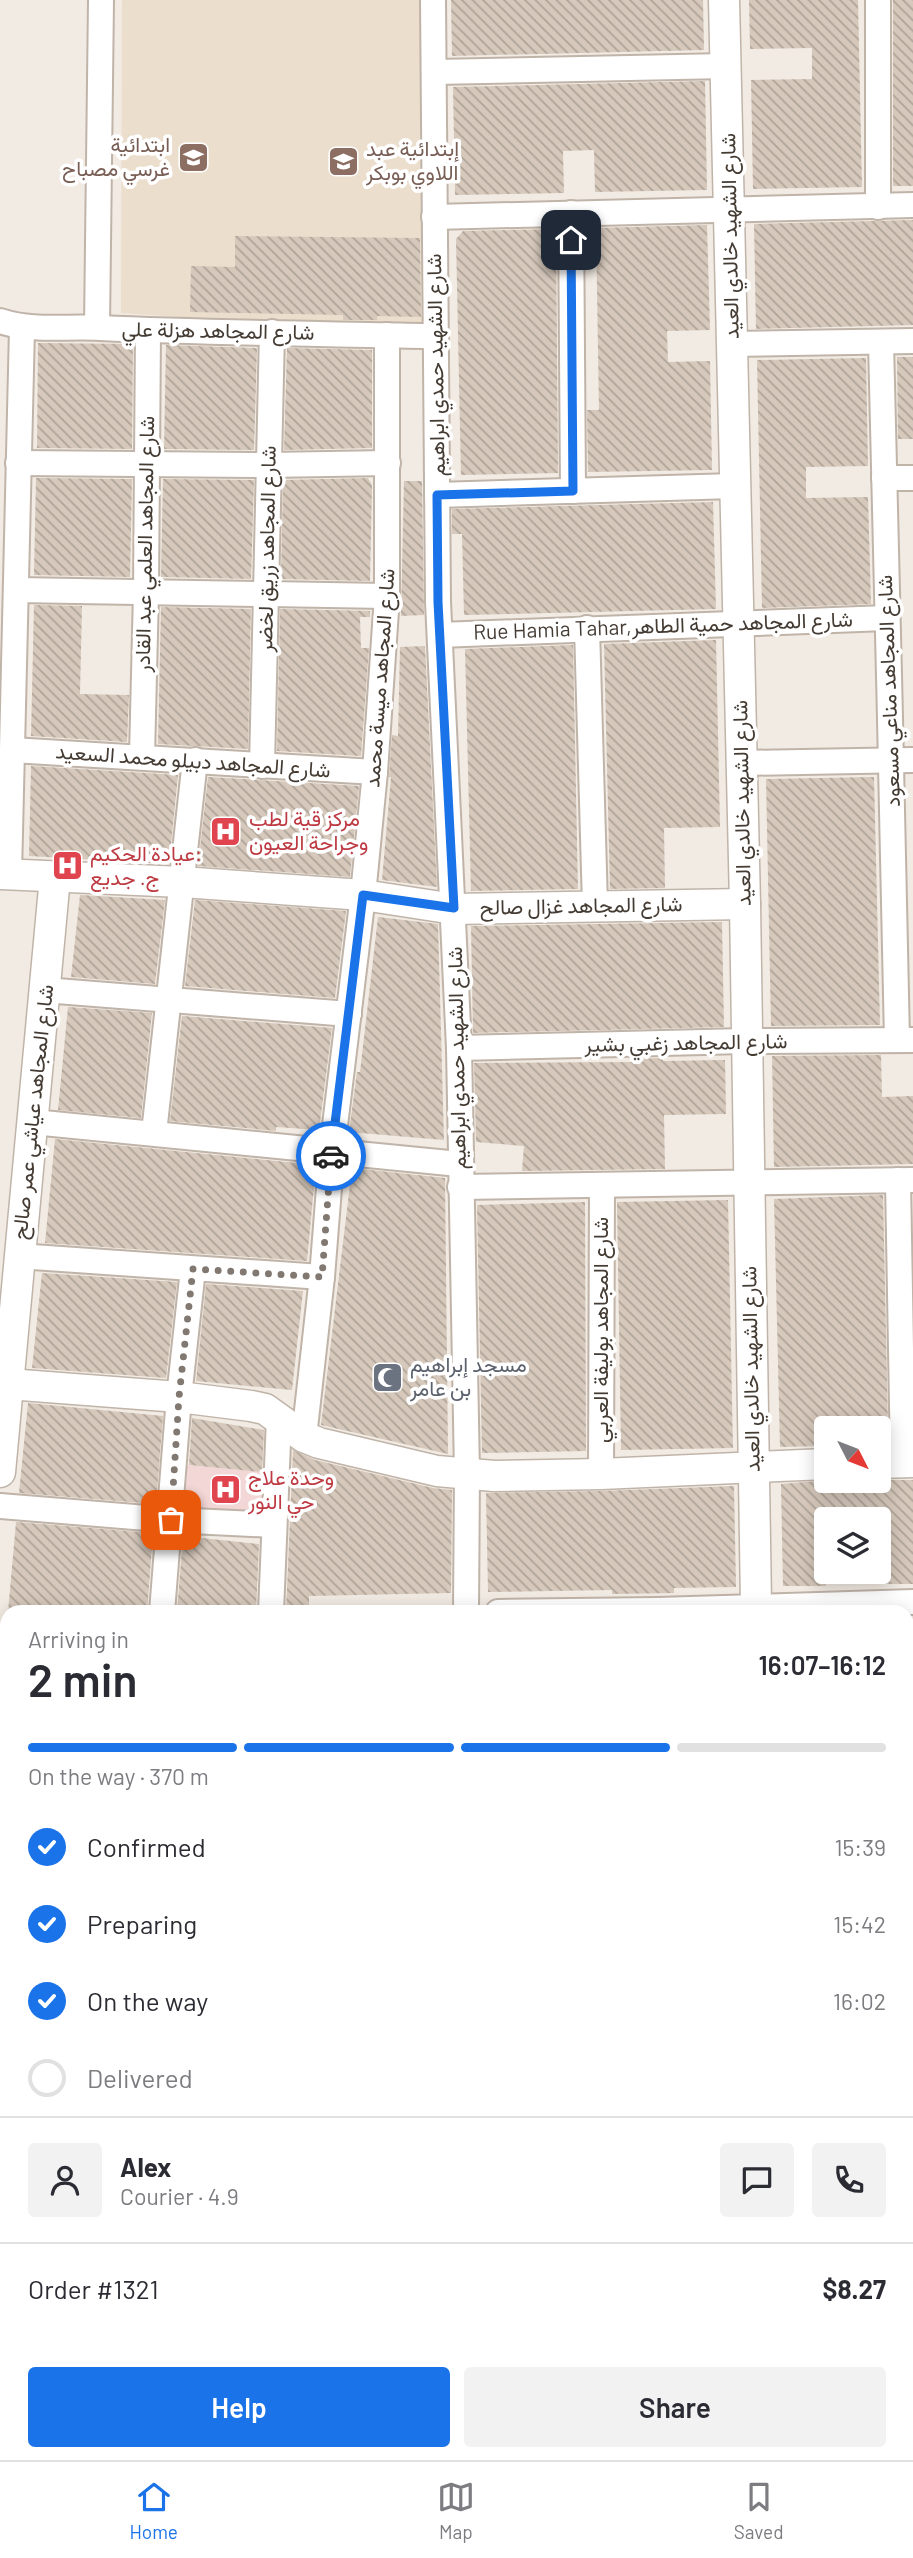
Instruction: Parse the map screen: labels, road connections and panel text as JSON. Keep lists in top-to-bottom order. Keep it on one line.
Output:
{"streets":{"street":["شارع الشهيد خالدي العيد","شارع المجاهد هزلة علي","شارع الشهيد حمدي ابراهيم","شارع المجاهد العلمي عبد القادر","شارع المجاهد زريق لخضر","Rue Hamia Tahar,شارع المجاهد حمية الطاهر","شارع المجاهد ميسة محمد","شارع المجاهد مناعي مسعود","شارع المجاهد دبيلو محمد السعيد","شارع المجاهد غزال صالح","شارع المجاهد زغبي بشير","شارع المجاهد عياشي عمر صالح","شارع المجاهد بوليفة العربي"]},"crossings":[["شارع الشهيد خالدي العيد","Rue Hamia Tahar,شارع المجاهد حمية الطاهر"],["شارع الشهيد خالدي العيد","شارع المجاهد غزال صالح"],["شارع الشهيد خالدي العيد","شارع المجاهد زغبي بشير"],["شارع المجاهد هزلة علي","شارع الشهيد حمدي ابراهيم"],["شارع المجاهد هزلة علي","شارع المجاهد العلمي عبد القادر"],["شارع المجاهد هزلة علي","شارع المجاهد زريق لخضر"],["شارع المجاهد هزلة علي","شارع المجاهد ميسة محمد"],["شارع الشهيد حمدي ابراهيم","Rue Hamia Tahar,شارع المجاهد حمية الطاهر"],["شارع الشهيد حمدي ابراهيم","شارع المجاهد غزال صالح"],["شارع الشهيد حمدي ابراهيم","شارع المجاهد زغبي بشير"],["شارع المجاهد العلمي عبد القادر","شارع المجاهد دبيلو محمد السعيد"],["شارع المجاهد زريق لخضر","شارع المجاهد دبيلو محمد السعيد"],["Rue Hamia Tahar,شارع المجاهد حمية الطاهر","شارع المجاهد مناعي مسعود"],["شارع المجاهد ميسة محمد","شارع المجاهد دبيلو محمد السعيد"],["شارع المجاهد ميسة محمد","شارع المجاهد غزال صالح"],["شارع المجاهد مناعي مسعود","شارع المجاهد زغبي بشير"],["شارع المجاهد غزال صالح","شارع المجاهد عياشي عمر صالح"]],"places":{"school or university":["ابتدائية غرسي مصباح","إبتدائية عبد اللاوي بوبكر"],"hospital":["مركز قية لطب وجراحة العيون","عيادة الحكيم: ج. جديع","وحدة علاج حي النور"],"mosque":["مسجد إبراهيم بن عامر"]},"north":"bottom right","page":{"heading":["2 min","Arriving in","16:07–16:12"],"panel":["Alex","Courier · 4.9","Order #1321","$8.27"],"bar":"On the way · 370 m","list":[["Confirmed","15:39"],["Preparing","15:42"],["On the way","16:02"],"Delivered"],"buttons":["Help","Share"],"tabs":["Home","Map","Saved"]}}
